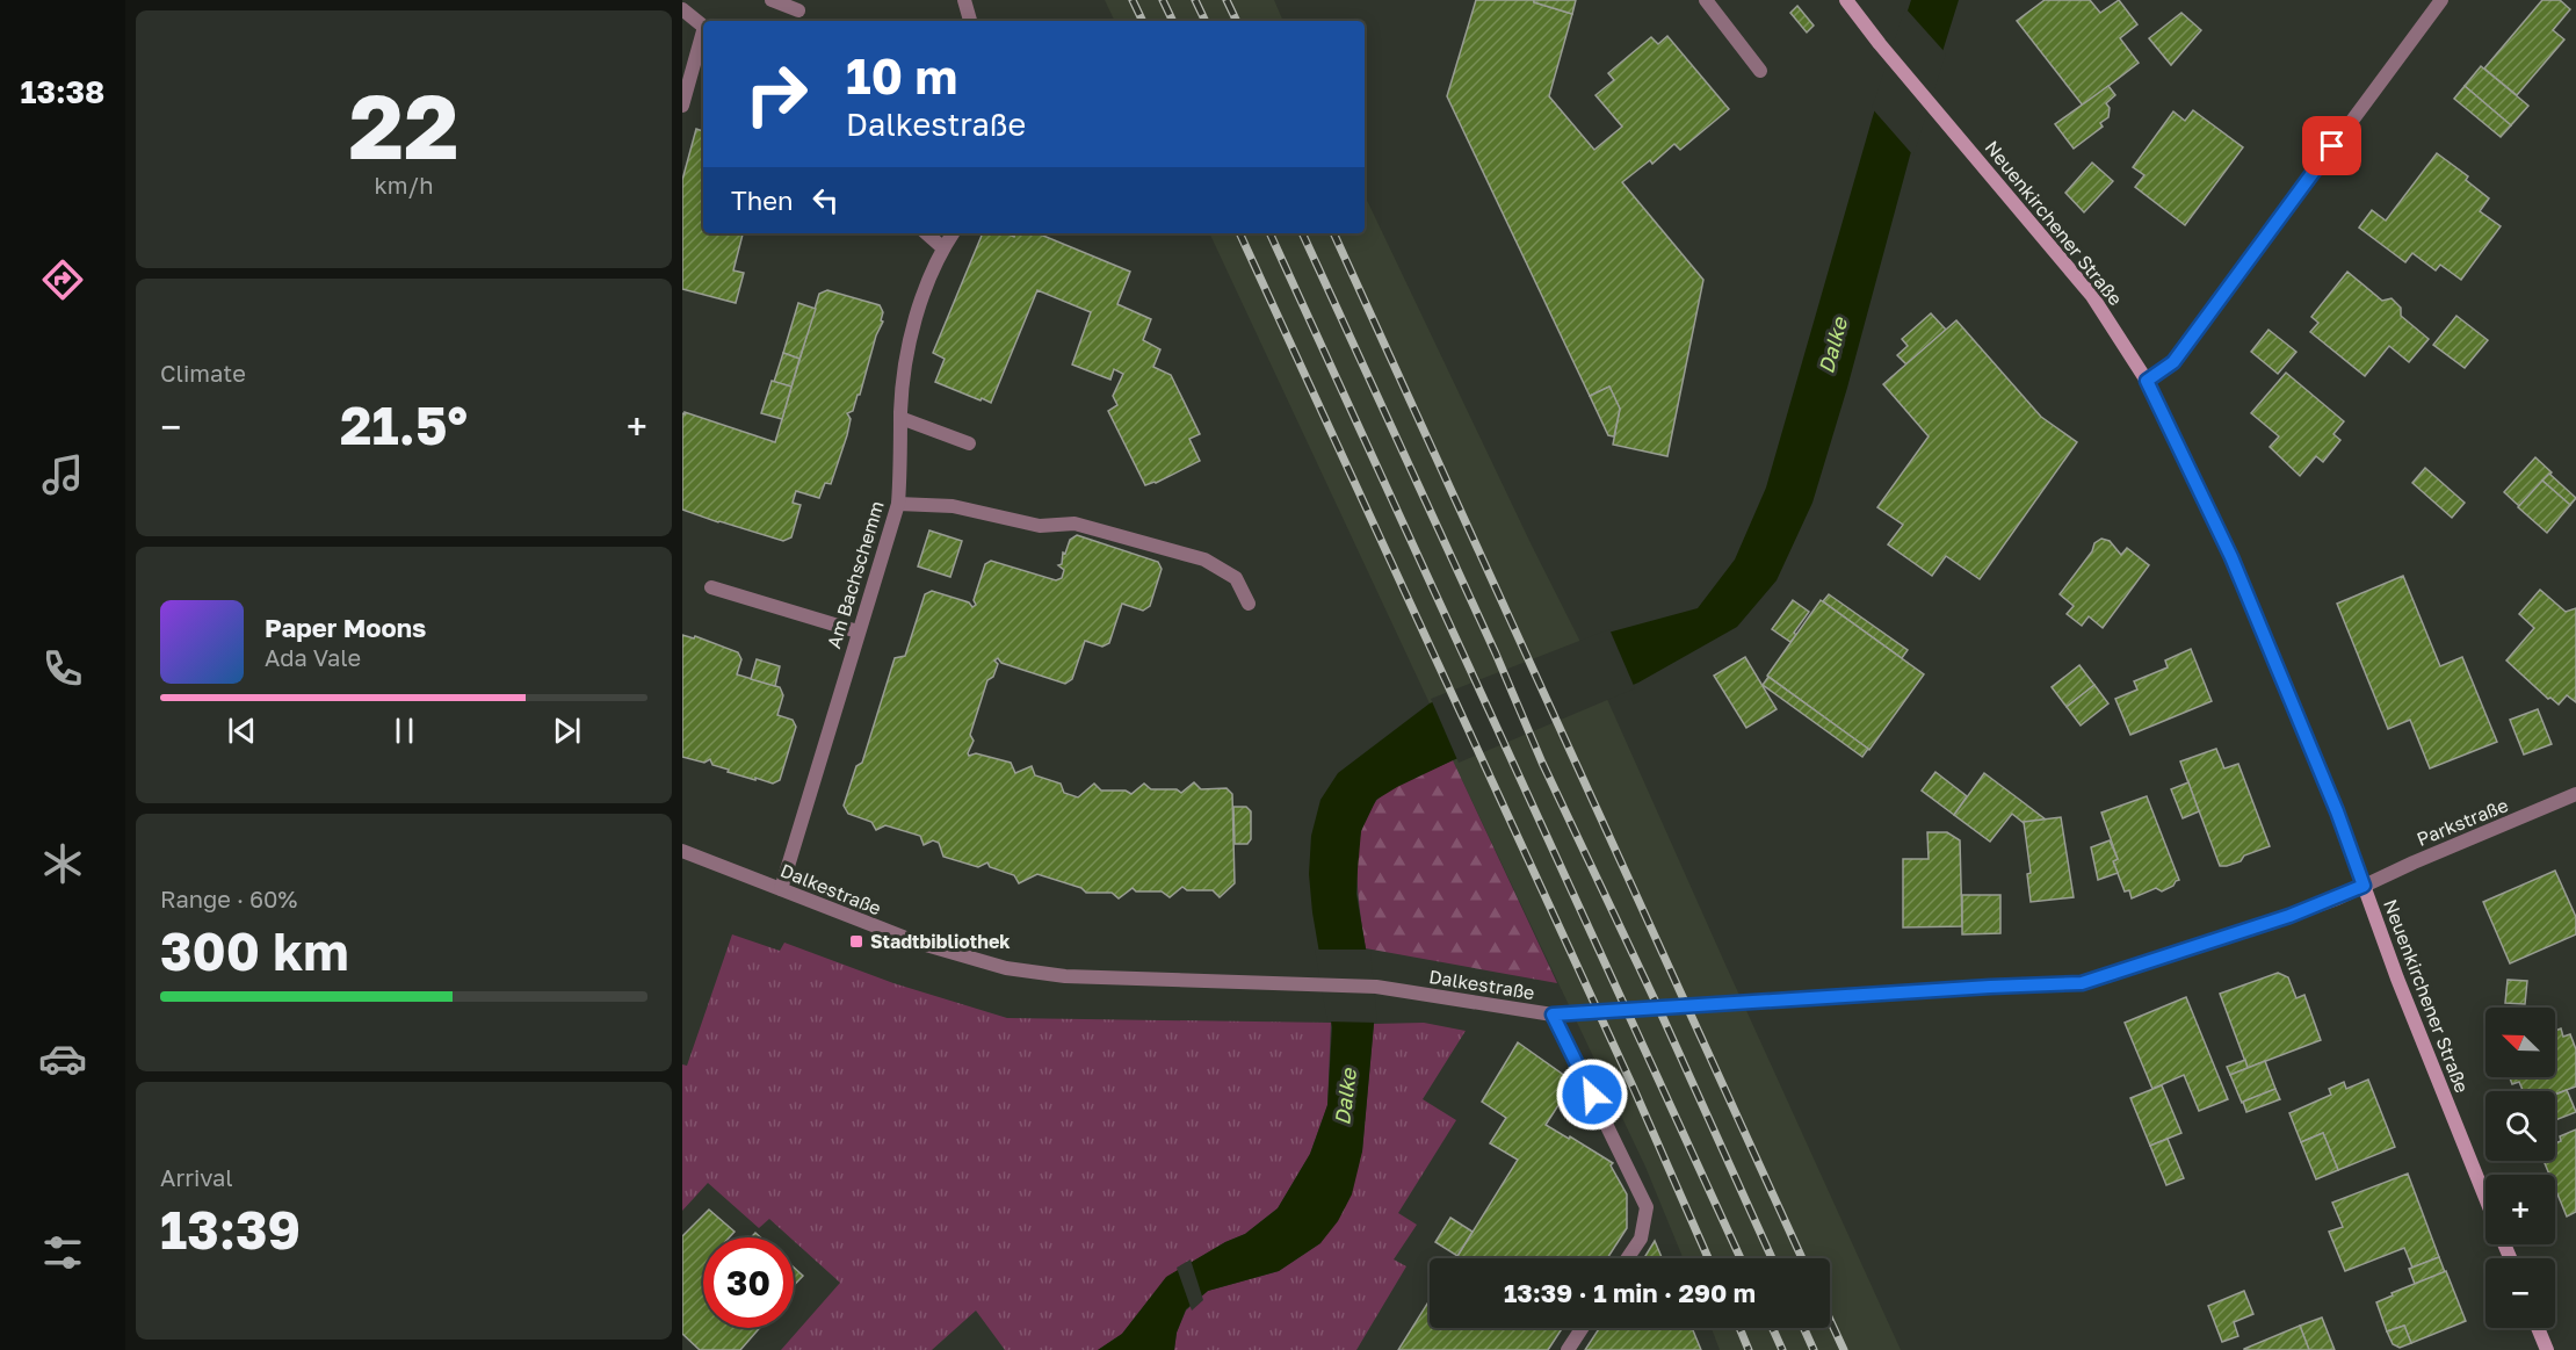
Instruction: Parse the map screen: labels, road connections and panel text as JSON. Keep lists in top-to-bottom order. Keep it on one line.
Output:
{"streets":{"main road":["Neuenkirchener Straße"],"street":["Am Bachschemm","Parkstraße","Dalkestraße"]},"crossings":[["Neuenkirchener Straße","Parkstraße"],["Neuenkirchener Straße","Dalkestraße"],["Am Bachschemm","Dalkestraße"],["Parkstraße","Dalkestraße"]],"water":["Dalke"],"places":{"transit":["Stadtbibliothek"]},"north":"top left","page":{"tabs":"13:38","tile":[["22","km/h"],"Climate",["Range · 60%","300 km"],["Arrival","13:39"]],"turn":["10 m","Dalkestraße"],"then":"Then","heat":["−","21.5°","+"],"song":["Paper Moons","Ada Vale"],"map_buttons":["+","−"],"limit":"30","trip":"13:39 · 1 min · 290 m"}}
